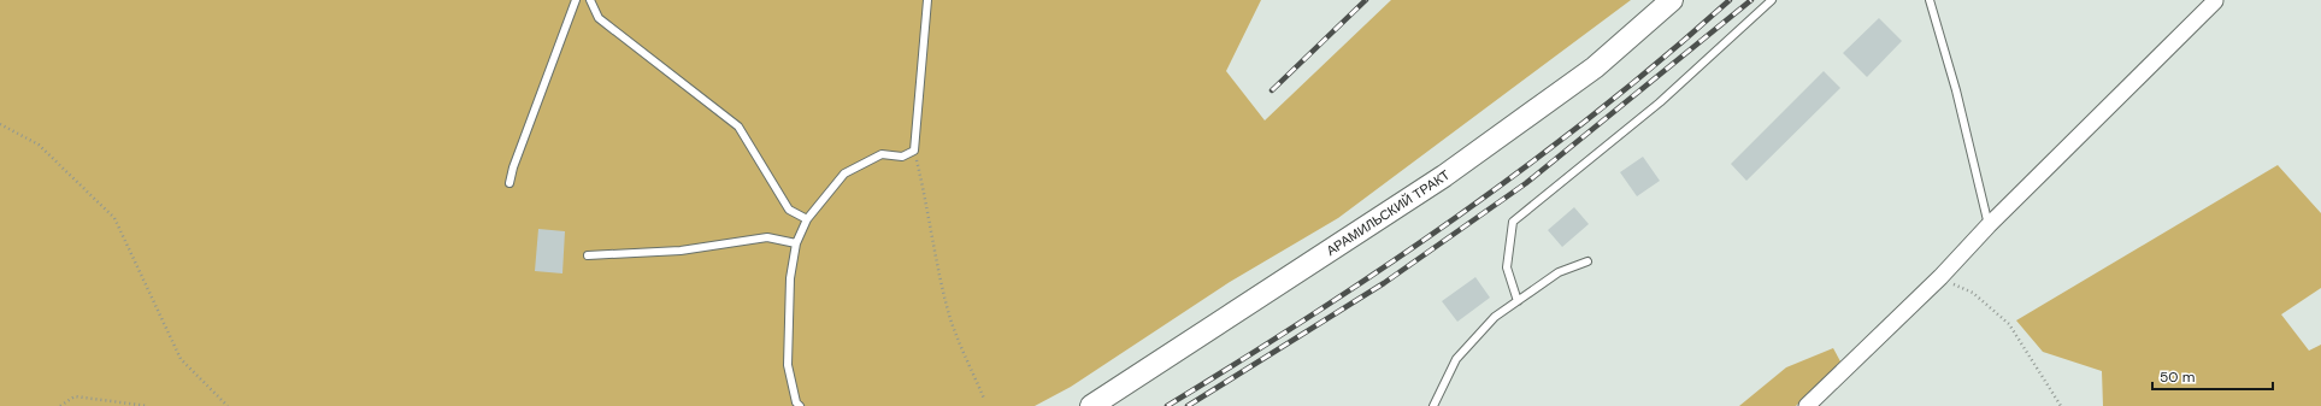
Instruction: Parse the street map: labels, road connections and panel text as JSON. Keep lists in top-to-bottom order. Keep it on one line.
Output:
{"streets":{"main road":["АРАМИЛЬСКИЙ ТРАКТ"]},"scale_bar":"50 m"}
